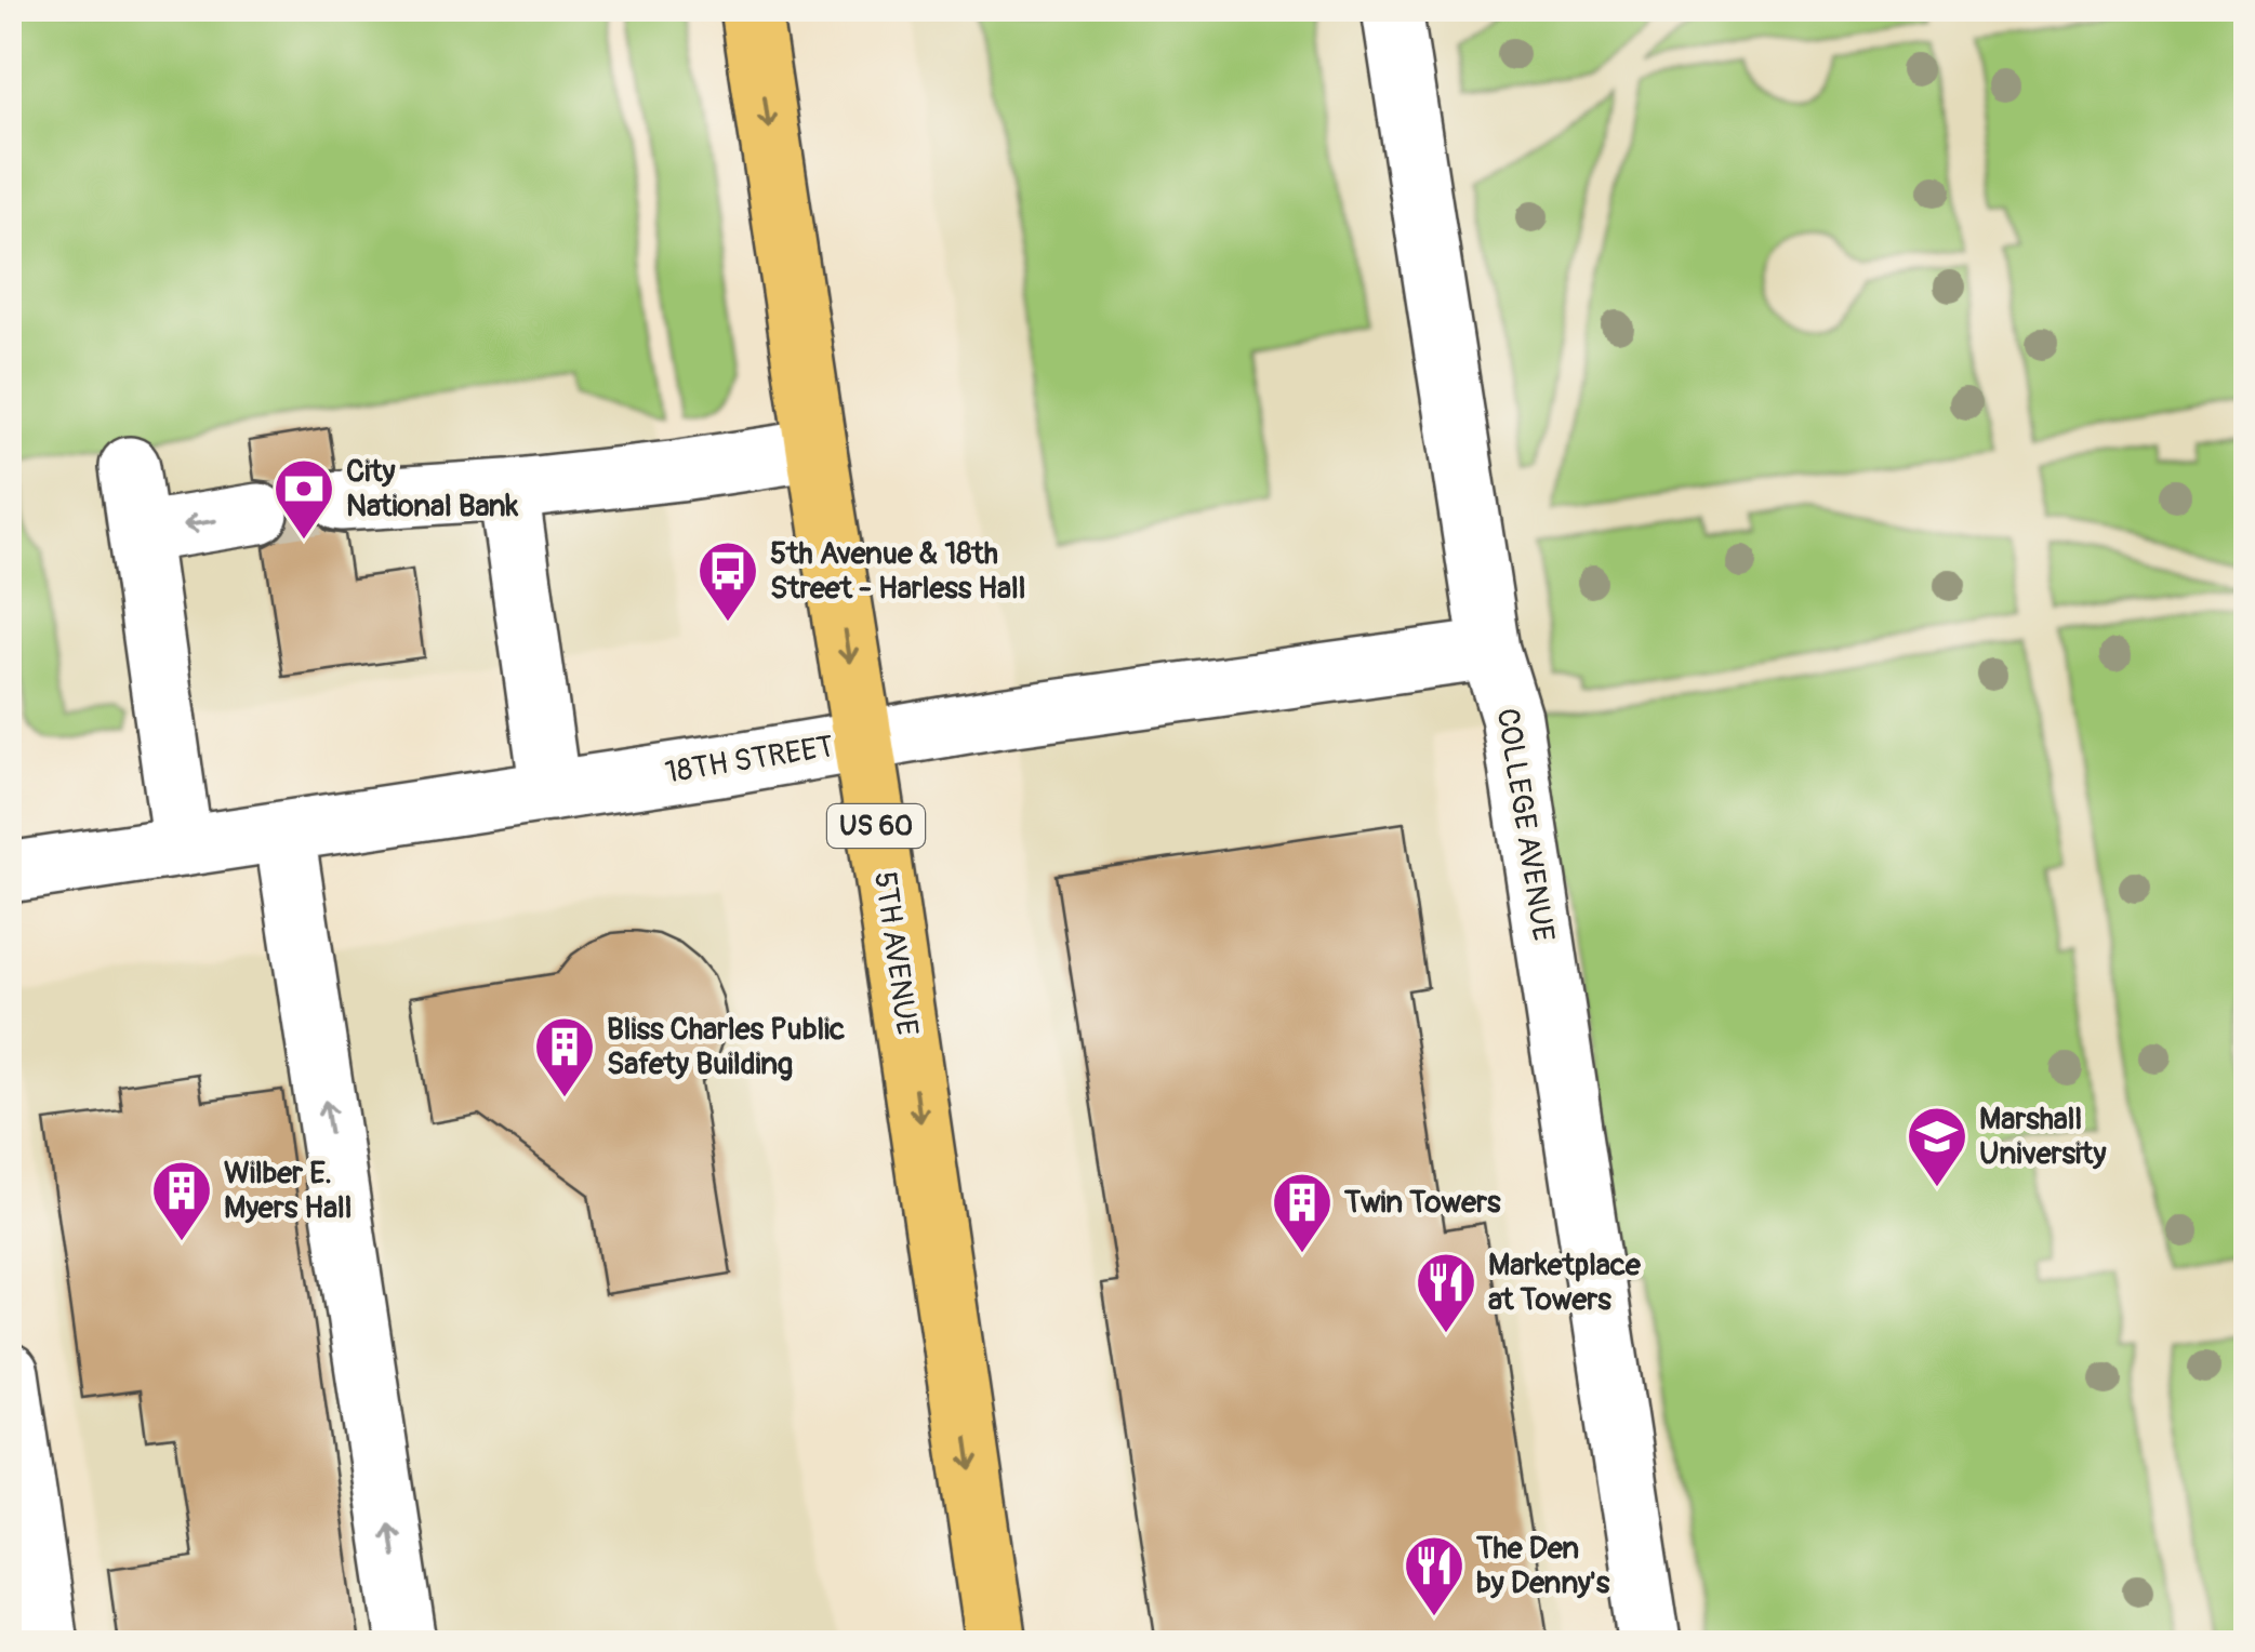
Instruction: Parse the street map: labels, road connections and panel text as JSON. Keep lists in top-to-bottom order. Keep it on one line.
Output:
{"streets":{"main road":["US 60","5TH AVENUE"],"street":["18TH STREET","COLLEGE AVENUE"]},"crossings":[["18TH STREET","COLLEGE AVENUE"],["18TH STREET","5TH AVENUE"]],"one_way":["5TH AVENUE"],"places":{"bank":["City National Bank"],"bus stop":["5th Avenue & 18th Street - Harless Hall"],"building":["Bliss Charles Public Safety Building","Wilber E. Myers Hall","Twin Towers"],"school or university":["Marshall University"],"restaurant":["Marketplace at Towers","The Den by Denny's"]}}
